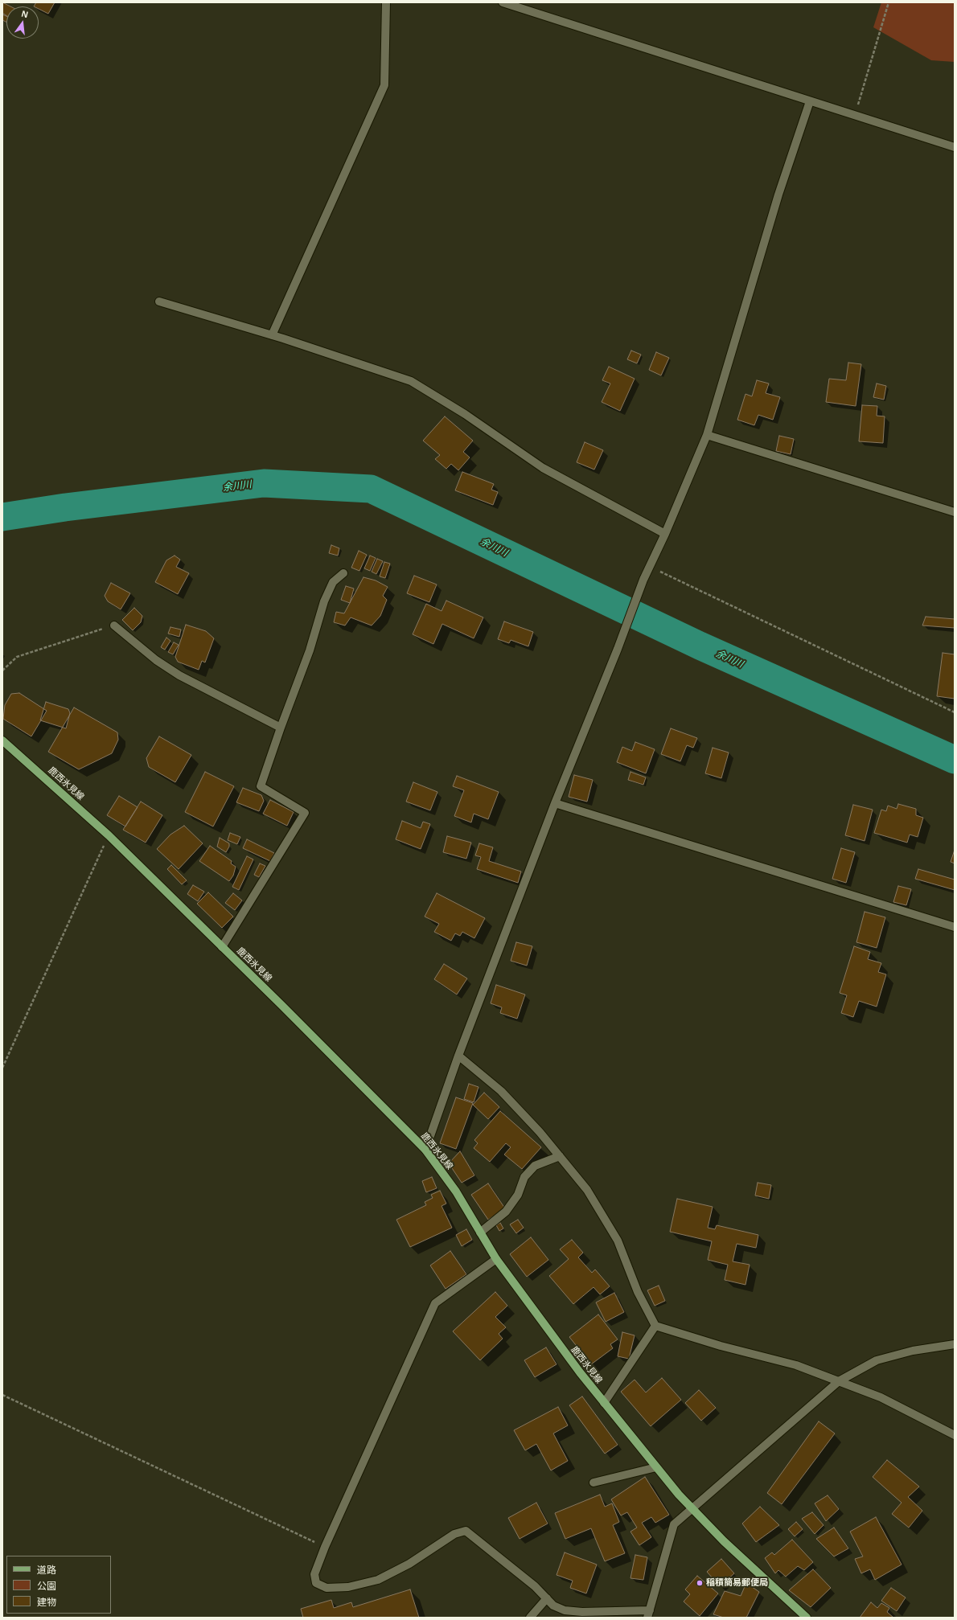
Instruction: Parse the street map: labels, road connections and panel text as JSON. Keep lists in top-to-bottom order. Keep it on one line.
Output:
{"streets":{"main road":["鹿西氷見線"]},"water":["余川川"],"places":["稲積簡易郵便局"],"legend":["道路","公園","建物"],"north":"top"}
